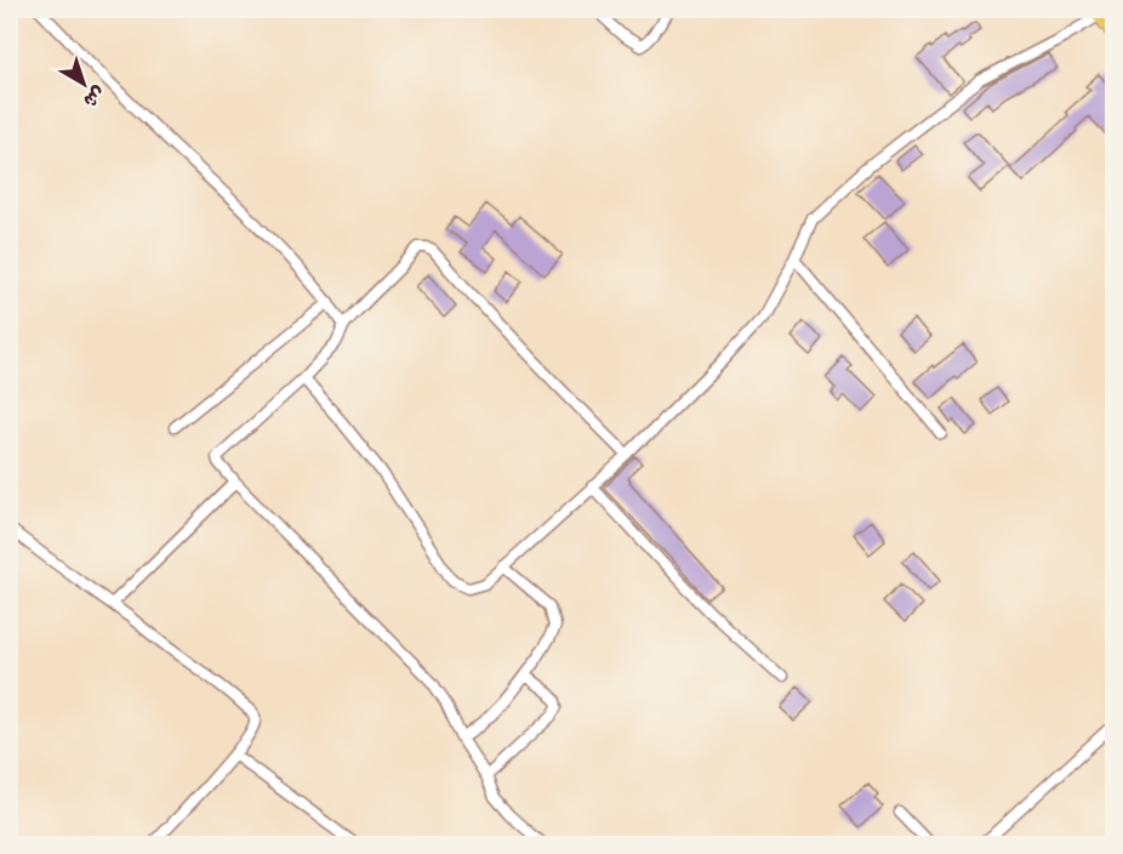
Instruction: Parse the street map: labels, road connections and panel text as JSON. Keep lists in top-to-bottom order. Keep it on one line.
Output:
{"north":"bottom right"}
